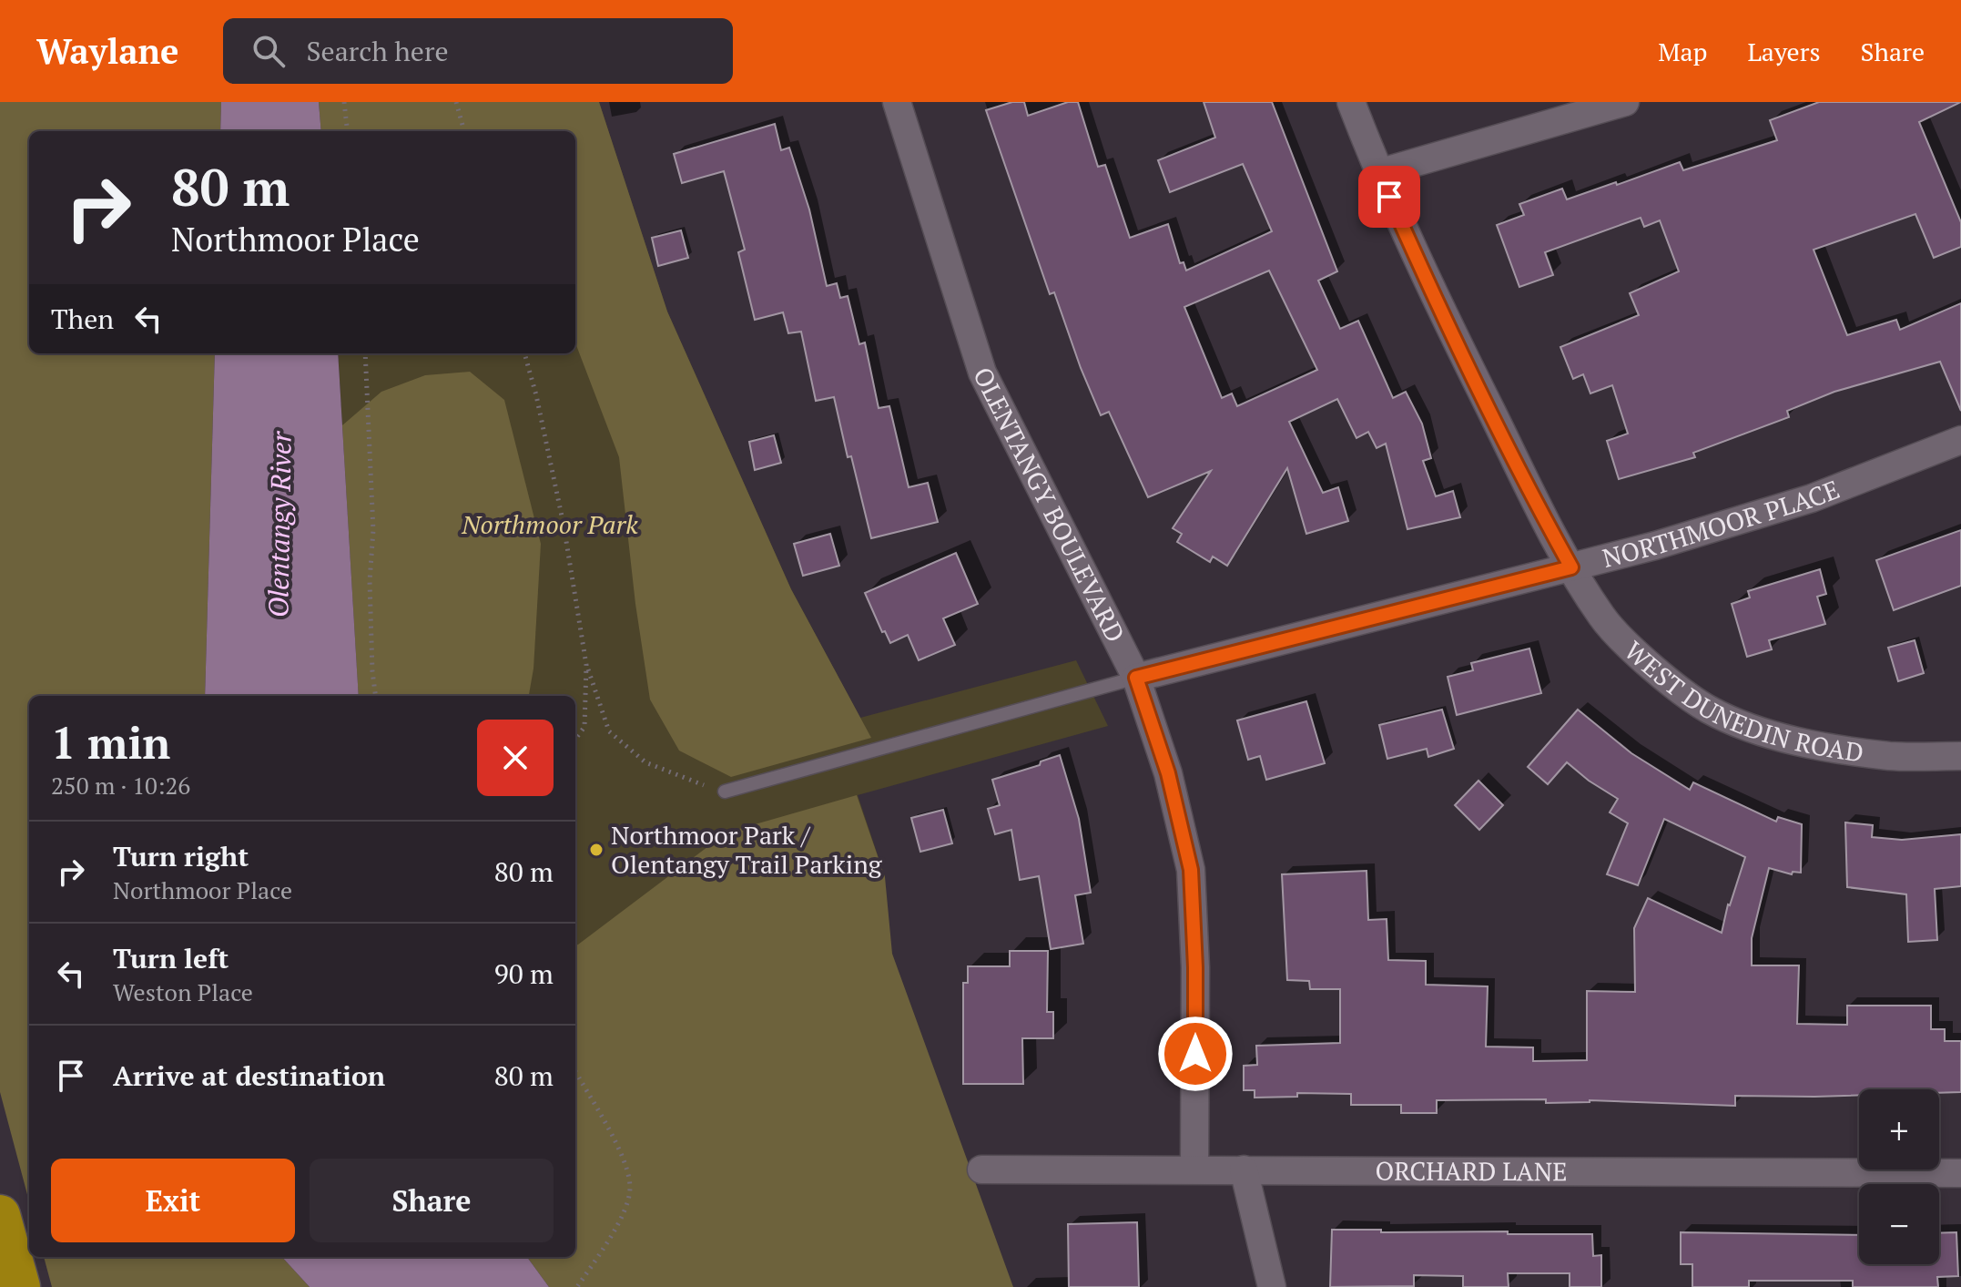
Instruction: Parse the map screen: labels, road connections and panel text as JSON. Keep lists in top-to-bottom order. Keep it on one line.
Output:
{"streets":{"street":["OLENTANGY BOULEVARD","NORTHMOOR PLACE","WEST DUNEDIN ROAD","ORCHARD LANE"]},"crossings":[["OLENTANGY BOULEVARD","NORTHMOOR PLACE"],["OLENTANGY BOULEVARD","ORCHARD LANE"],["NORTHMOOR PLACE","WEST DUNEDIN ROAD"]],"water":["Olentangy River"],"parks":["Northmoor Park"],"places":["Northmoor Park / Olentangy Trail Parking"],"page":{"header":"Waylane","search":"Search here","nav":["Map","Layers","Share"],"turn":["80 m","Northmoor Place"],"then":"Then","heading":["1 min","250 m · 10:26"],"list":[{"name":"Turn right","note":"Northmoor Place","value":"80 m"},{"name":"Turn left","note":"Weston Place","value":"90 m"},{"name":"Arrive at destination","value":"80 m"}],"map_buttons":["+","−"],"buttons":["Exit","Share"]}}
